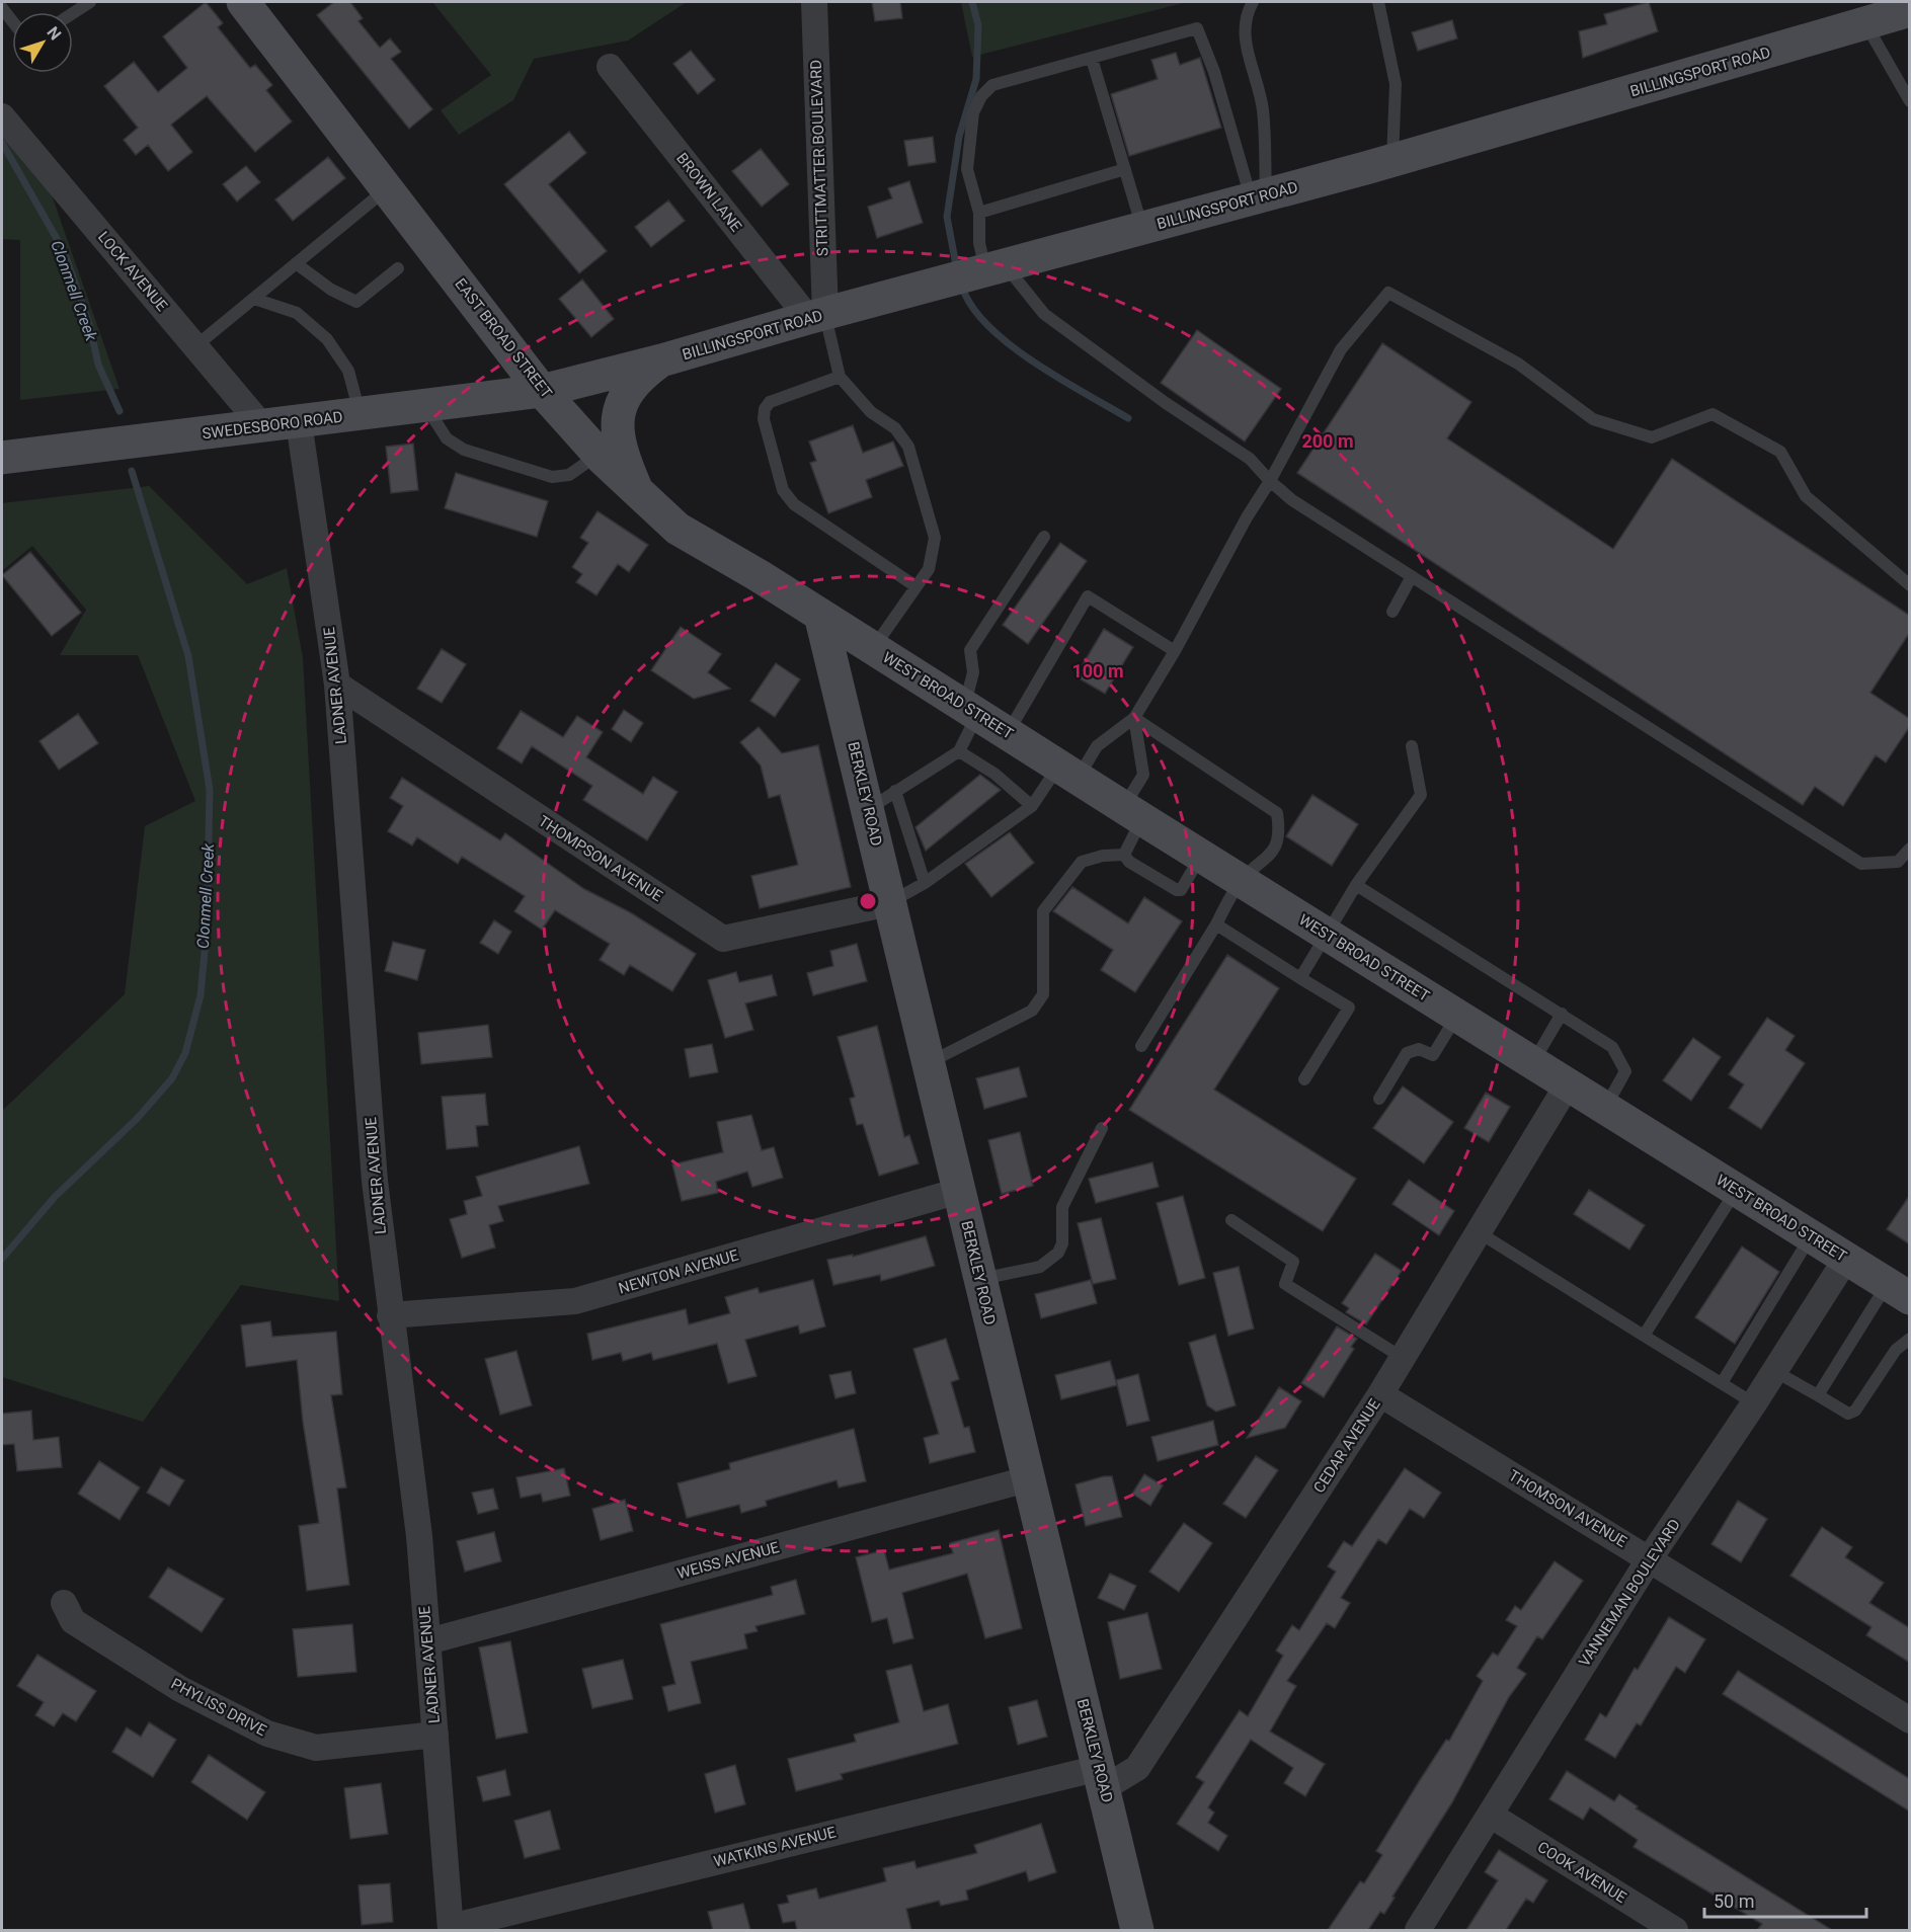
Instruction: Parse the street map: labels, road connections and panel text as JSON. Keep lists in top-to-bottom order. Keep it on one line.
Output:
{"streets":{"main road":["BILLINGSPORT ROAD","EAST BROAD STREET","SWEDESBORO ROAD","WEST BROAD STREET","BERKLEY ROAD"],"street":["STRITTMATTER BOULEVARD","BROWN LANE","LOCK AVENUE","LADNER AVENUE","THOMPSON AVENUE","NEWTON AVENUE","CEDAR AVENUE","THOMSON AVENUE","WEISS AVENUE","VANNEMAN BOULEVARD","PHYLISS DRIVE","WATKINS AVENUE","COOK AVENUE"]},"crossings":[["BILLINGSPORT ROAD","STRITTMATTER BOULEVARD"],["BILLINGSPORT ROAD","BROWN LANE"],["BILLINGSPORT ROAD","EAST BROAD STREET"],["BILLINGSPORT ROAD","SWEDESBORO ROAD"],["STRITTMATTER BOULEVARD","BROWN LANE"],["LOCK AVENUE","SWEDESBORO ROAD"],["EAST BROAD STREET","SWEDESBORO ROAD"],["EAST BROAD STREET","WEST BROAD STREET"],["EAST BROAD STREET","BERKLEY ROAD"],["SWEDESBORO ROAD","LADNER AVENUE"],["LADNER AVENUE","THOMPSON AVENUE"],["LADNER AVENUE","NEWTON AVENUE"],["LADNER AVENUE","WEISS AVENUE"],["LADNER AVENUE","PHYLISS DRIVE"],["LADNER AVENUE","WATKINS AVENUE"],["WEST BROAD STREET","BERKLEY ROAD"],["WEST BROAD STREET","CEDAR AVENUE"],["WEST BROAD STREET","VANNEMAN BOULEVARD"],["BERKLEY ROAD","THOMPSON AVENUE"],["BERKLEY ROAD","NEWTON AVENUE"],["BERKLEY ROAD","CEDAR AVENUE"],["BERKLEY ROAD","WEISS AVENUE"],["BERKLEY ROAD","WATKINS AVENUE"],["CEDAR AVENUE","THOMSON AVENUE"],["CEDAR AVENUE","WATKINS AVENUE"],["THOMSON AVENUE","VANNEMAN BOULEVARD"],["VANNEMAN BOULEVARD","COOK AVENUE"]],"water":["Clonmell Creek"],"scale_bar":"50 m","north":"top right","rings":["200 m","100 m"]}
